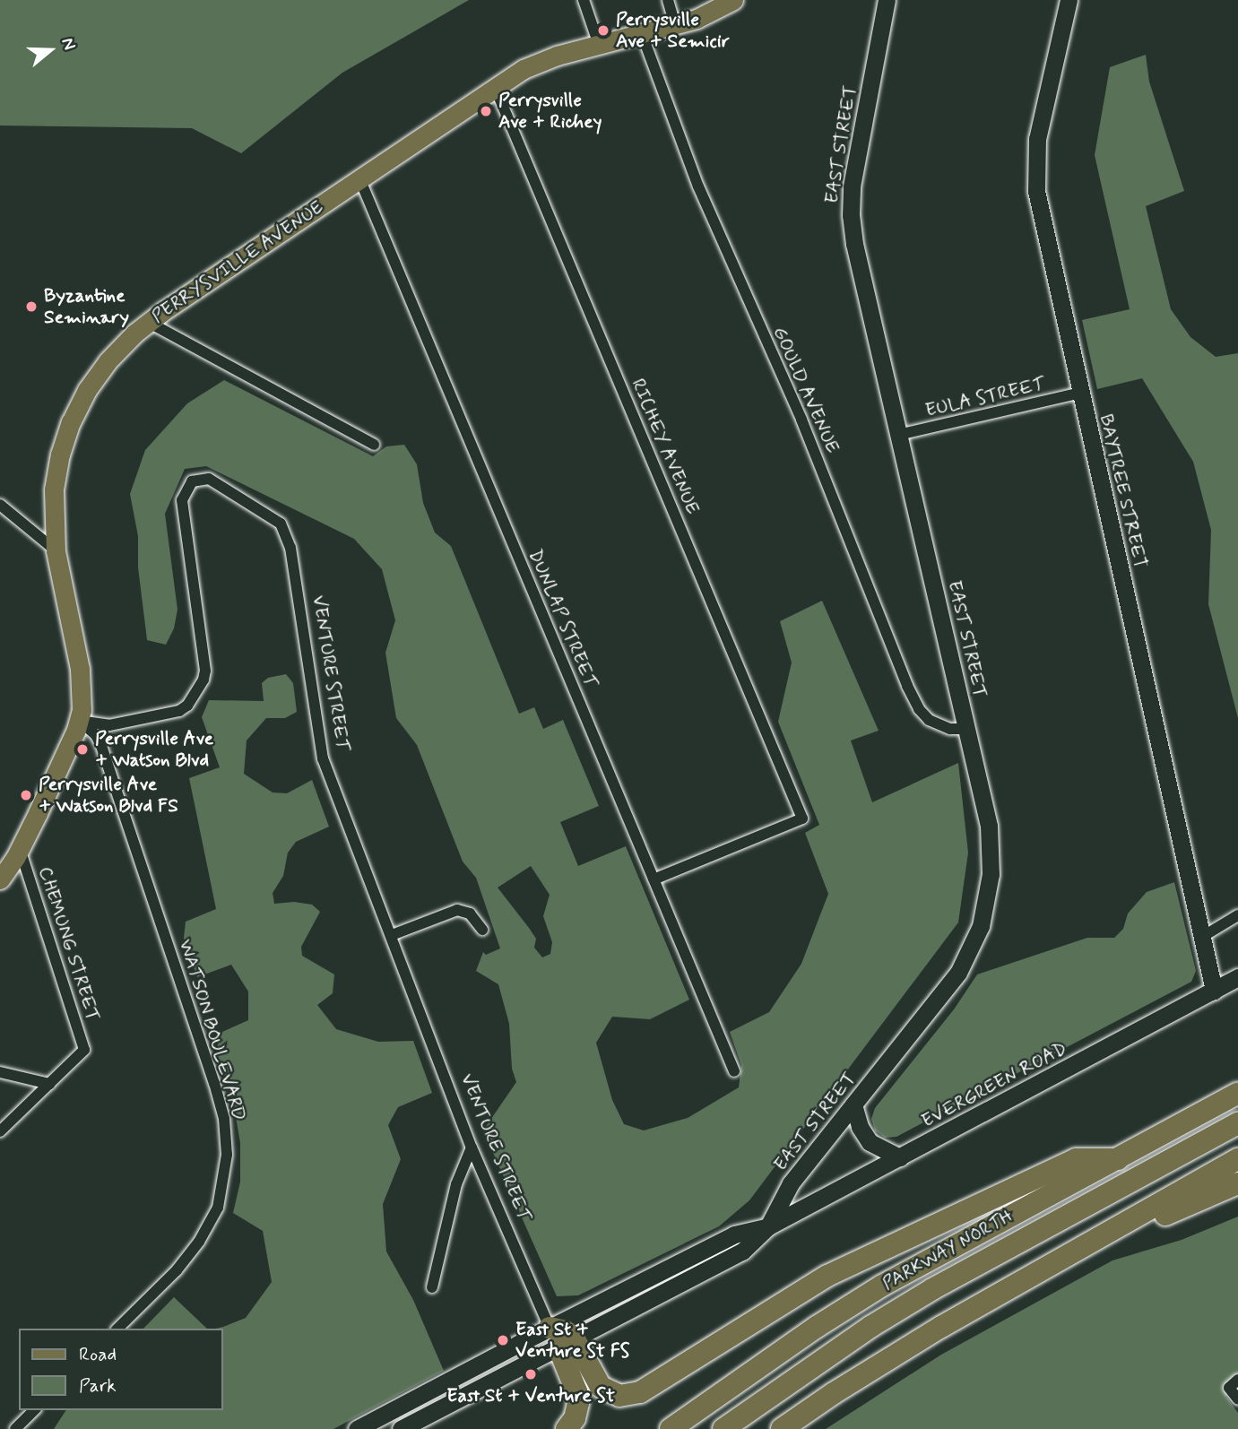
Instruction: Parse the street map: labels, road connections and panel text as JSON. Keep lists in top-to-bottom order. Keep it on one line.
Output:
{"streets":{"highway":["PARKWAY NORTH"],"main road":["PERRYSVILLE AVENUE"],"street":["EAST STREET","GOULD AVENUE","EULA STREET","RICHEY AVENUE","BAYTREE STREET","DUNLAP STREET","VENTURE STREET","CHEMUNG STREET","WATSON BOULEVARD","EVERGREEN ROAD"]},"crossings":[["EAST STREET","GOULD AVENUE"],["EAST STREET","EULA STREET"],["EAST STREET","VENTURE STREET"],["EAST STREET","EVERGREEN ROAD"],["PERRYSVILLE AVENUE","GOULD AVENUE"],["PERRYSVILLE AVENUE","RICHEY AVENUE"],["PERRYSVILLE AVENUE","DUNLAP STREET"],["PERRYSVILLE AVENUE","VENTURE STREET"],["PERRYSVILLE AVENUE","CHEMUNG STREET"],["PERRYSVILLE AVENUE","WATSON BOULEVARD"],["EULA STREET","BAYTREE STREET"],["RICHEY AVENUE","DUNLAP STREET"],["BAYTREE STREET","EVERGREEN ROAD"],["VENTURE STREET","WATSON BOULEVARD"]],"places":["Perrysville Ave + Semicir","Perrysville Ave + Richey","Byzantine Seminary","Perrysville Ave + Watson Blvd","Perrysville Ave + Watson Blvd FS","East St + Venture St FS","East St + Venture St"],"legend":["Road","Park"],"north":"right"}
